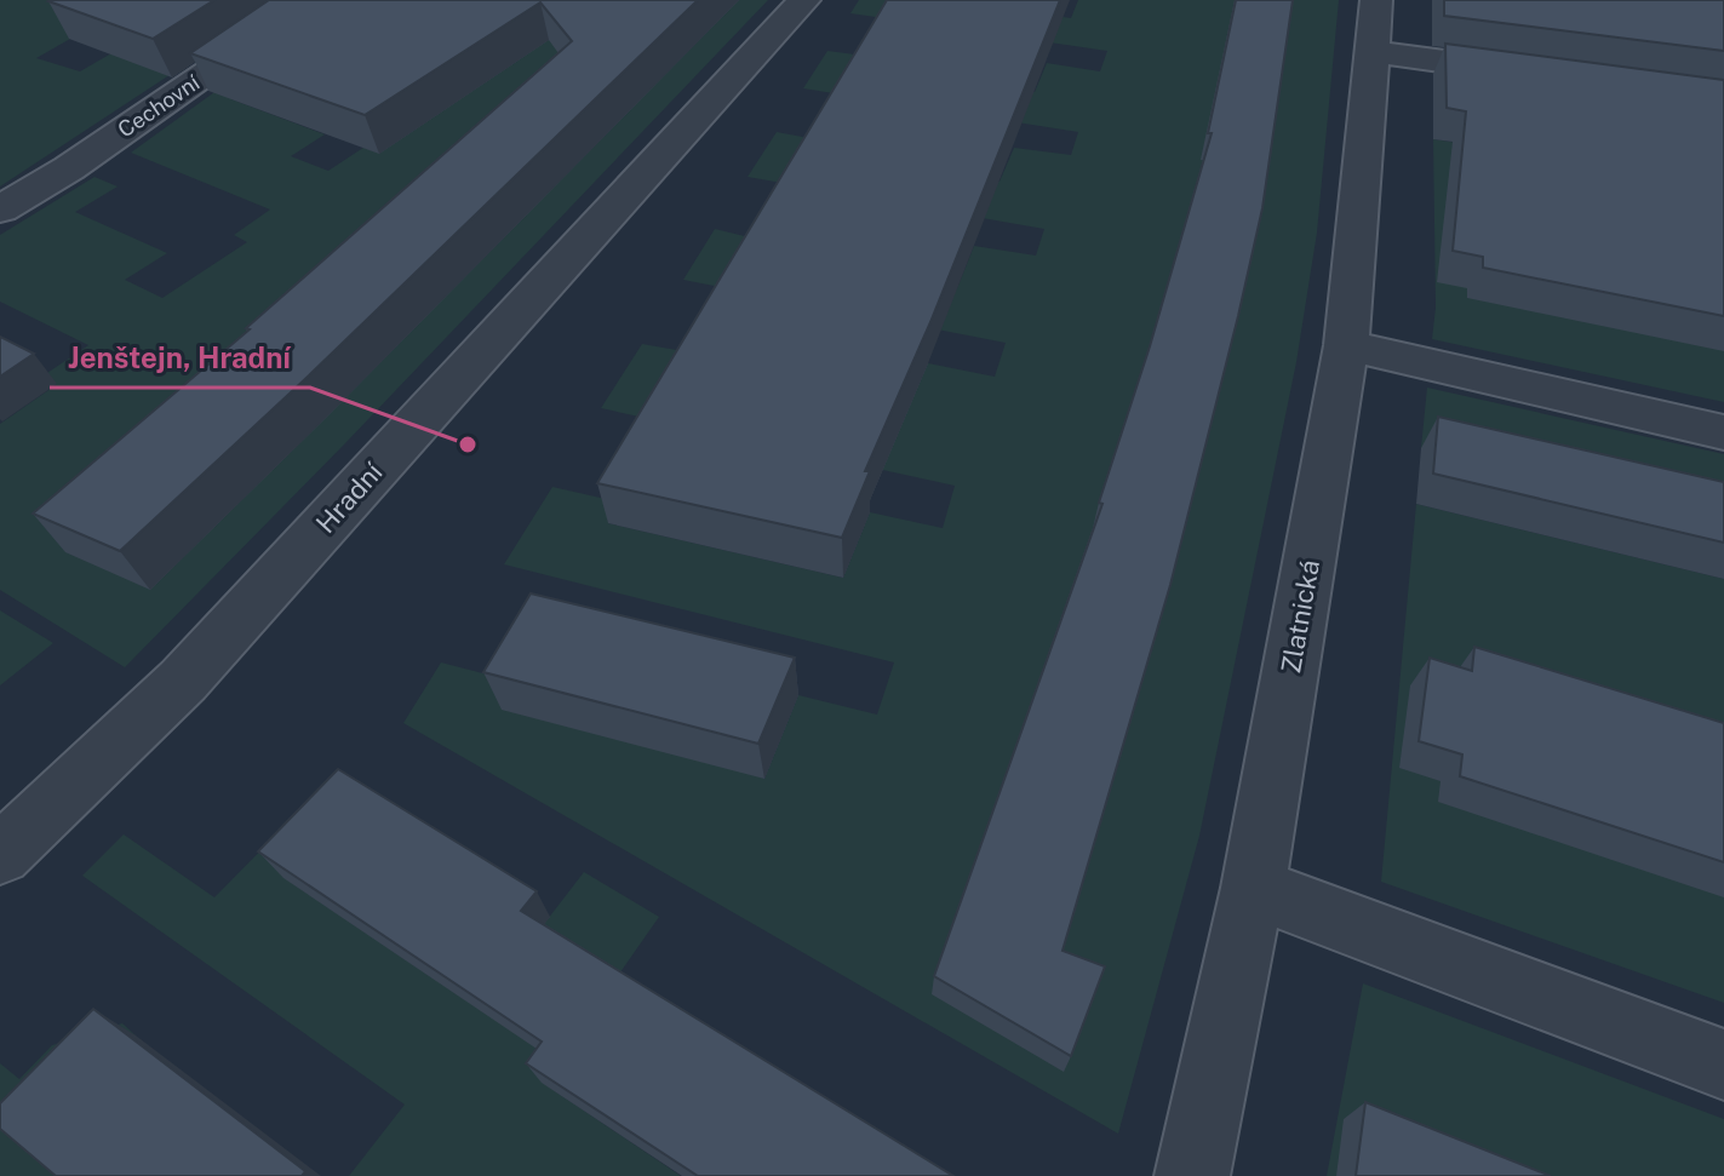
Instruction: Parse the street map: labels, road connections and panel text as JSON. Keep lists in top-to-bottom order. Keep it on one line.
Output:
{"streets":{"street":["Cechovní","Hradní","Zlatnická"]},"places":["Jenštejn, Hradní"]}
